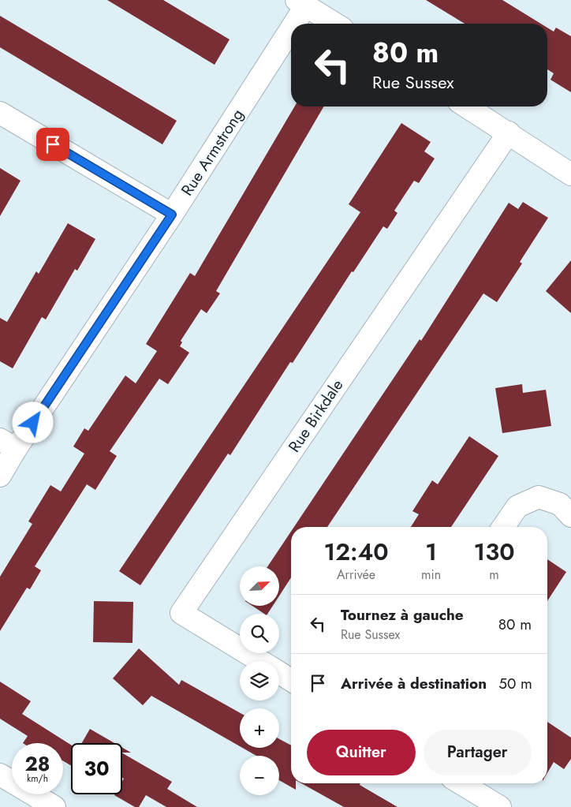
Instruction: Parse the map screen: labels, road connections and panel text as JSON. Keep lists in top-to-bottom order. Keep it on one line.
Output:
{"streets":{"street":["Rue Armstrong","Rue Birkdale"]},"north":"top right","page":{"turn":["80 m","Rue Sussex"],"eta":["12:40","Arrivée","1","min","130","m"],"map_buttons":["+","−"],"list":[{"name":"Tournez à gauche","note":"Rue Sussex","value":"80 m"},{"name":"Arrivée à destination","value":"50 m"}],"buttons":["Quitter","Partager"],"speed":"28 km/h","limit":"30"}}
